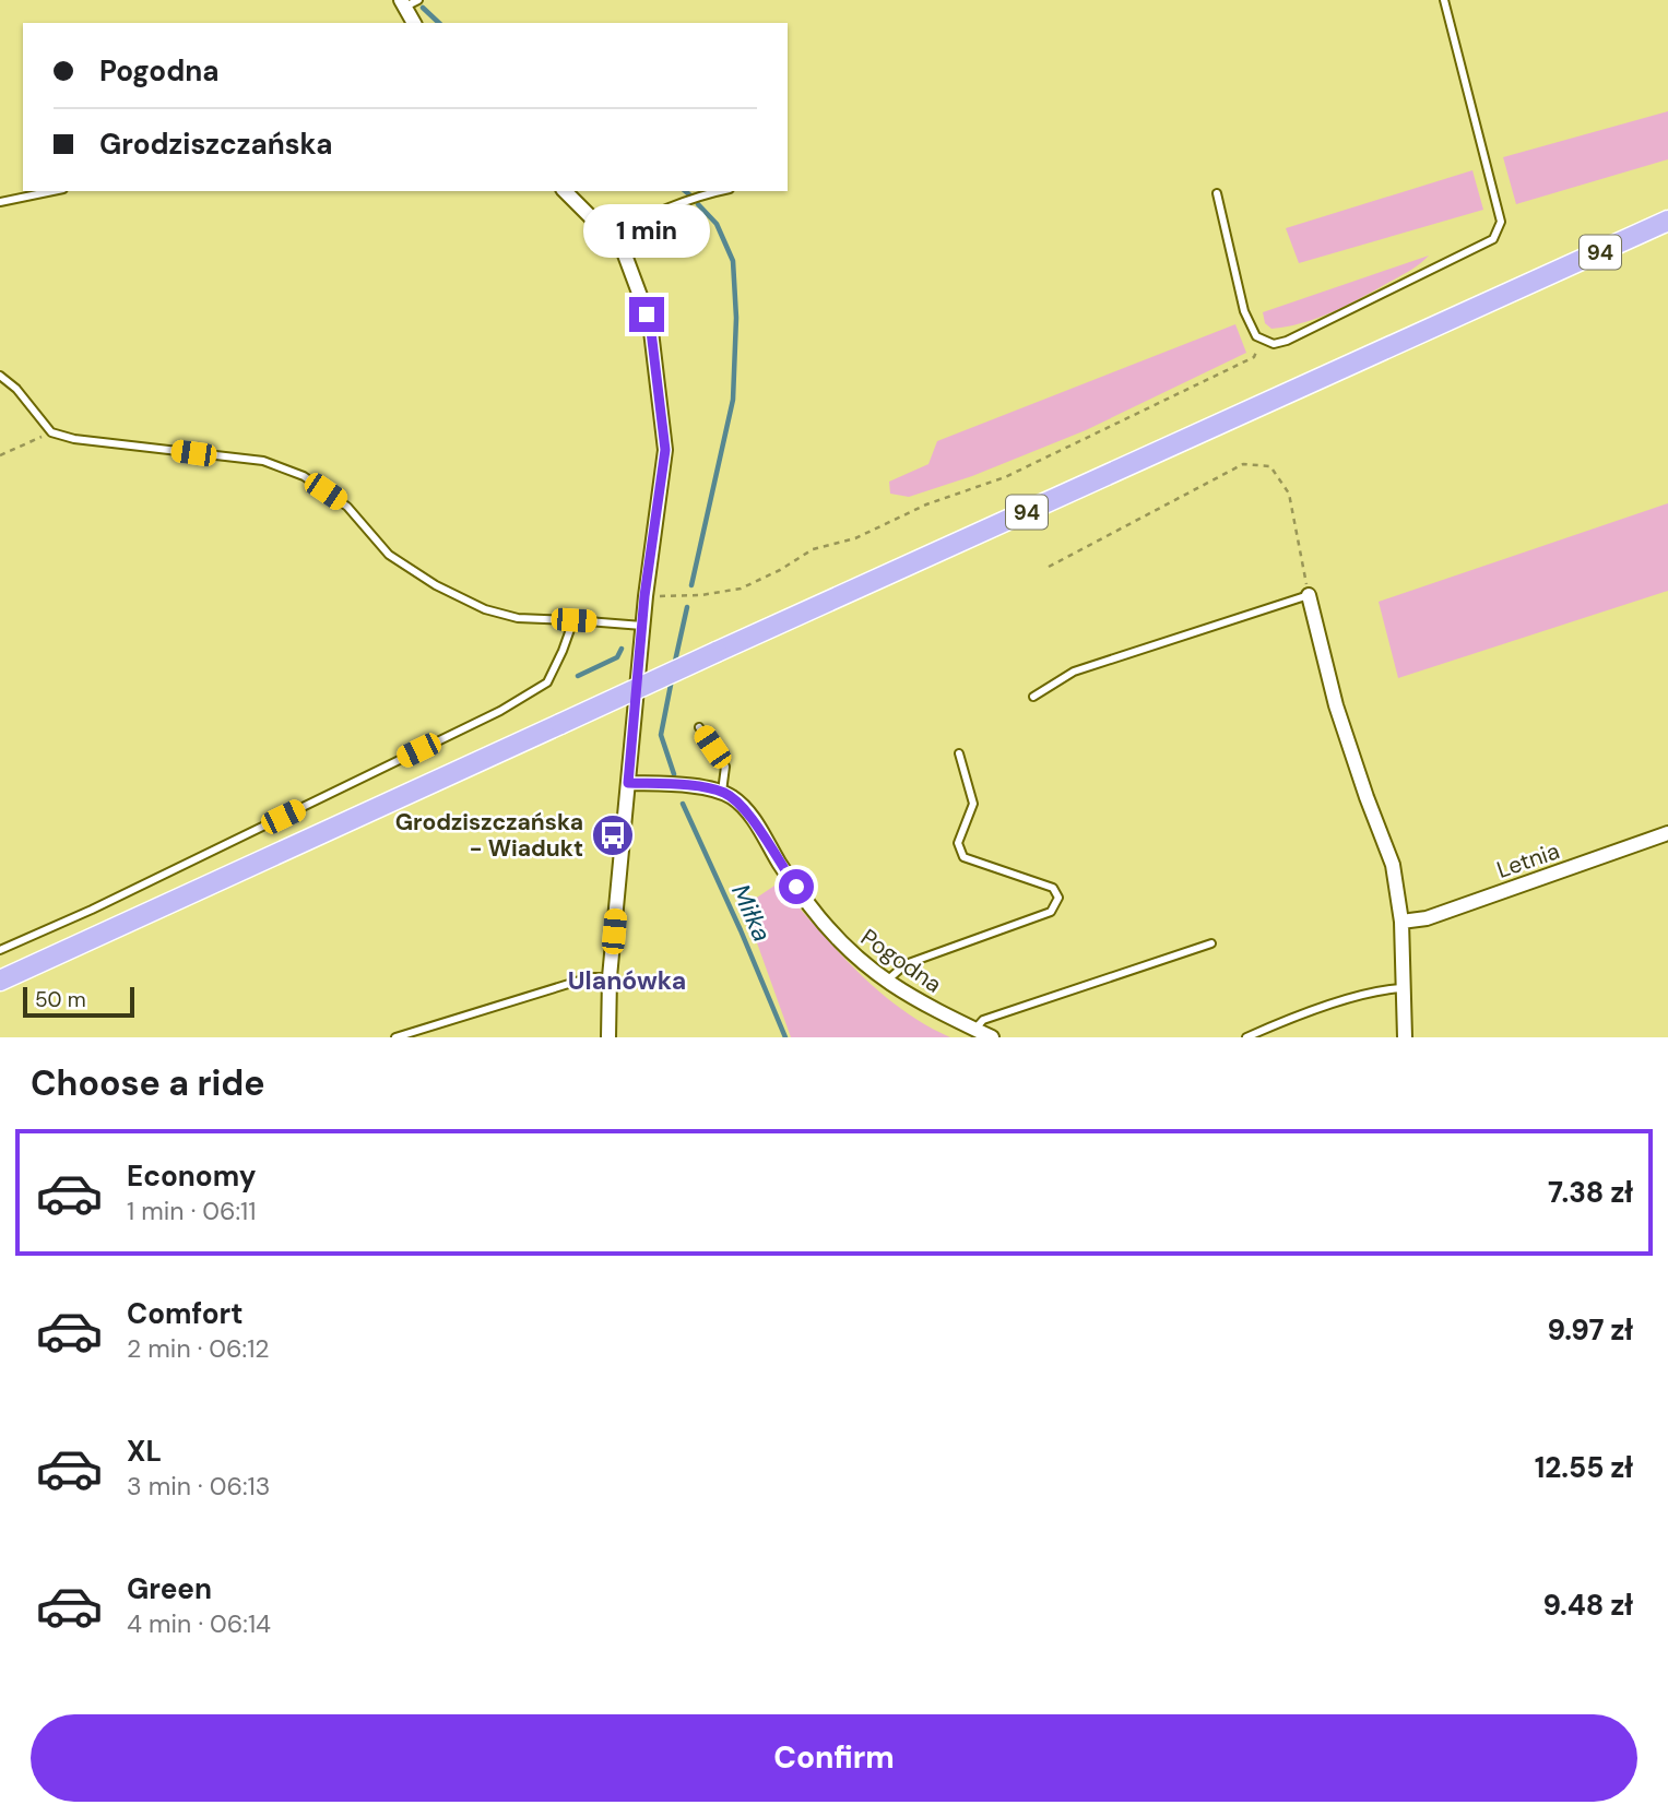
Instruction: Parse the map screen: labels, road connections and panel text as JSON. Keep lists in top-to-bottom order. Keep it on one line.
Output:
{"streets":{"main road":["94"],"street":["Letnia","Pogodna"]},"districts":["Ulanówka"],"water":["Miłka"],"places":{"bus stop":["Grodziszczańska - Wiadukt"]},"scale_bar":"50 m","page":{"banner":["Pogodna","Grodziszczańska"],"bubble":"1 min","scale":"50 m","heading":"Choose a ride","list":[{"name":"Economy","note":"1 min · 06:11","value":"7.38 zł"},{"name":"Comfort","note":"2 min · 06:12","value":"9.97 zł"},{"name":"XL","note":"3 min · 06:13","value":"12.55 zł"},{"name":"Green","note":"4 min · 06:14","value":"9.48 zł"}],"buttons":"Confirm"}}
